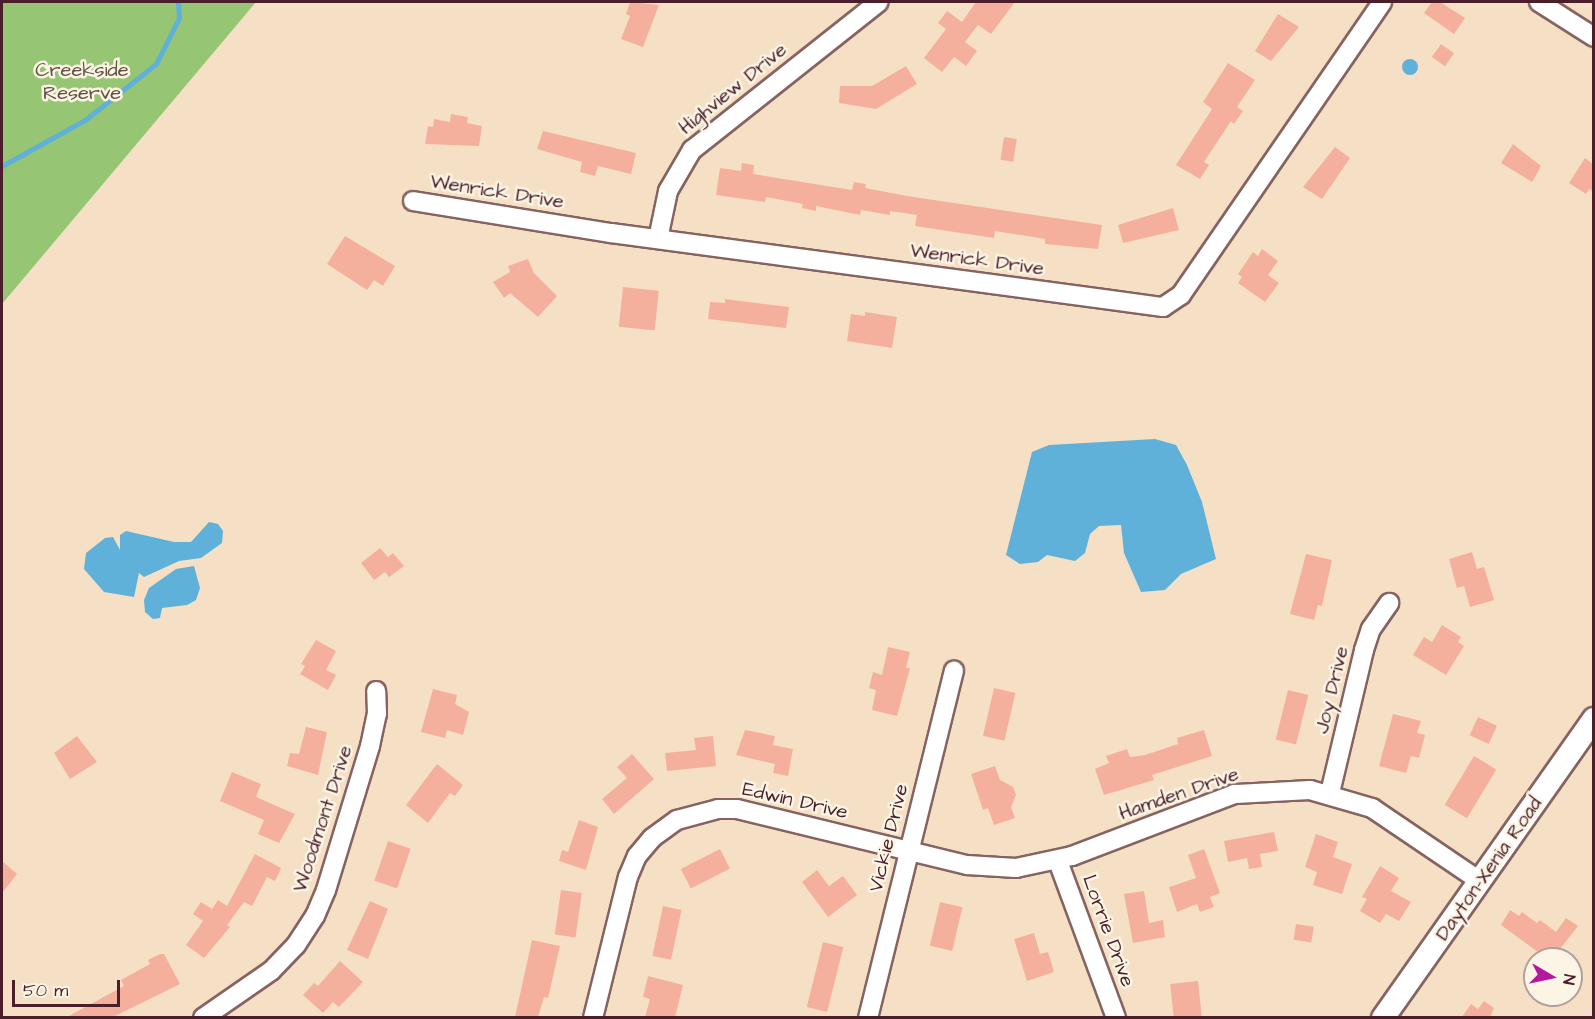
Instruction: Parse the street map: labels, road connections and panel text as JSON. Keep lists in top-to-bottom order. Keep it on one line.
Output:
{"streets":{"main road":["Dayton-Xenia Road"],"street":["Highview Drive","Wenrick Drive","Joy Drive","Hamden Drive","Edwin Drive","Woodmont Drive","Vickie Drive","Lorrie Drive"]},"crossings":[["Highview Drive","Wenrick Drive"],["Joy Drive","Hamden Drive"],["Hamden Drive","Edwin Drive"],["Hamden Drive","Vickie Drive"],["Hamden Drive","Dayton-Xenia Road"],["Hamden Drive","Lorrie Drive"],["Edwin Drive","Vickie Drive"]],"parks":["Creekside Reserve"],"scale_bar":"50 m","north":"right"}
